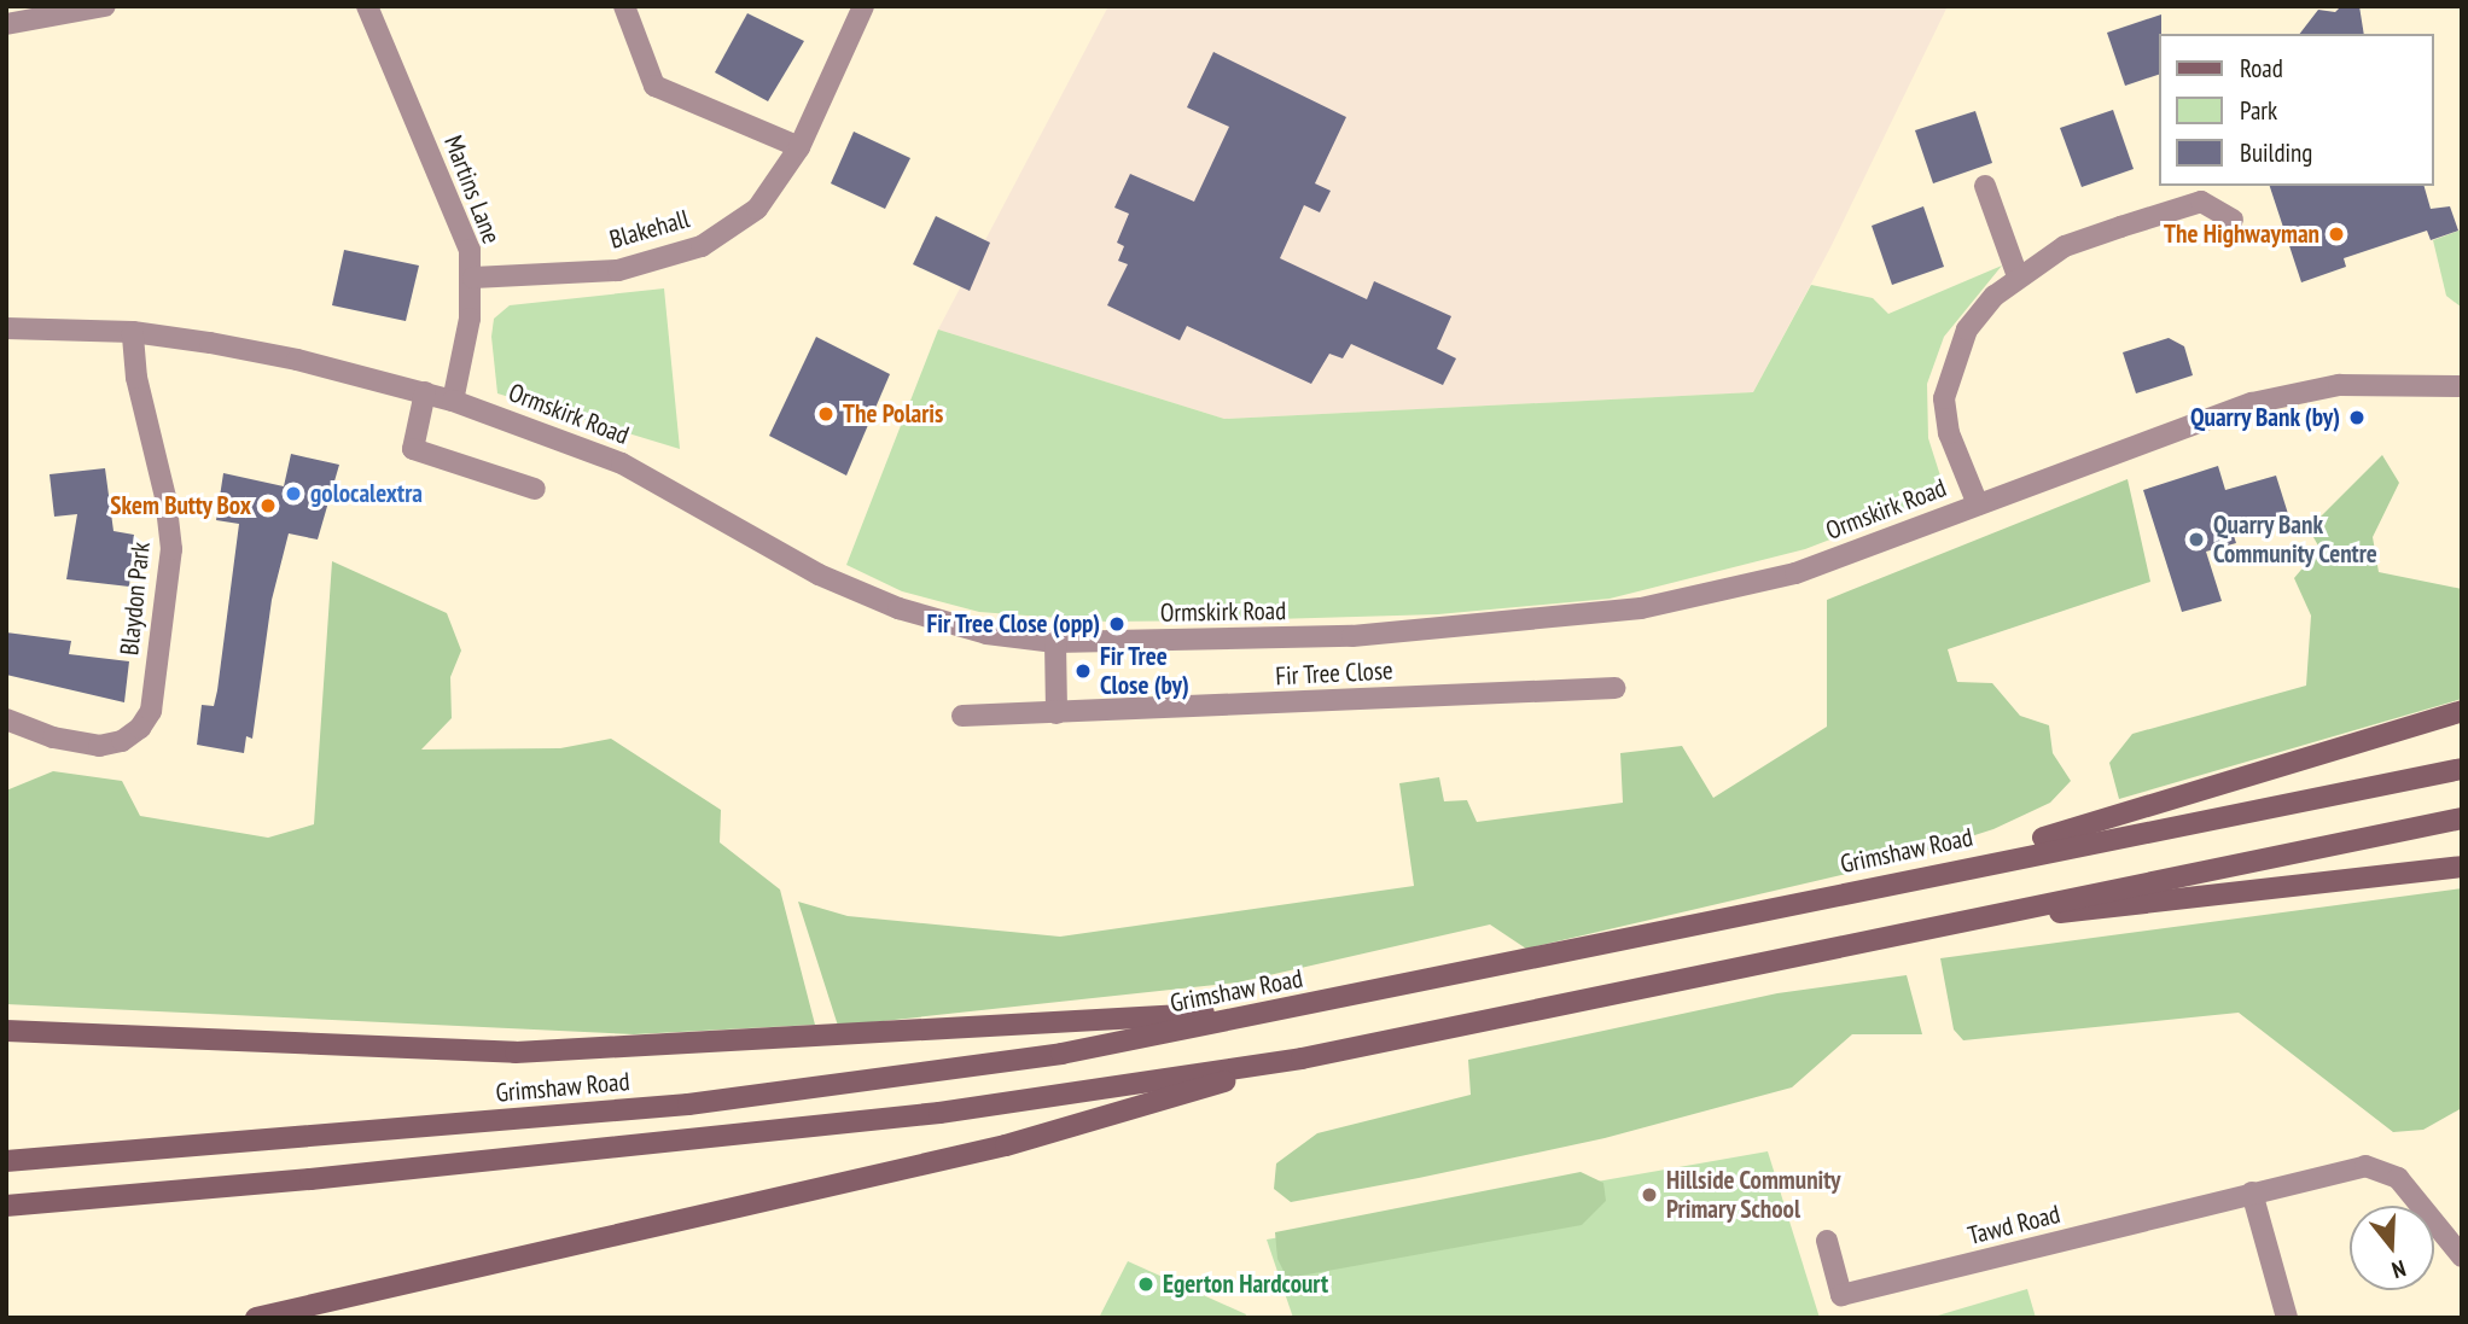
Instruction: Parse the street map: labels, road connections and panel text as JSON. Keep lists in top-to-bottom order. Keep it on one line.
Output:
{"streets":{"main road":["Grimshaw Road"],"street":["Martins Lane","Blakehall","Ormskirk Road","Blaydon Park","Fir Tree Close","Tawd Road"]},"crossings":[["Martins Lane","Blakehall"],["Martins Lane","Ormskirk Road"],["Ormskirk Road","Blaydon Park"]],"places":["The Highwayman","The Polaris","Quarry Bank (by)","golocalextra","Skem Butty Box","Quarry Bank Community Centre","Fir Tree Close (opp)","Fir Tree Close (by)","Hillside Community Primary School","Egerton Hardcourt"],"legend":["Road","Park","Building"],"north":"bottom"}
